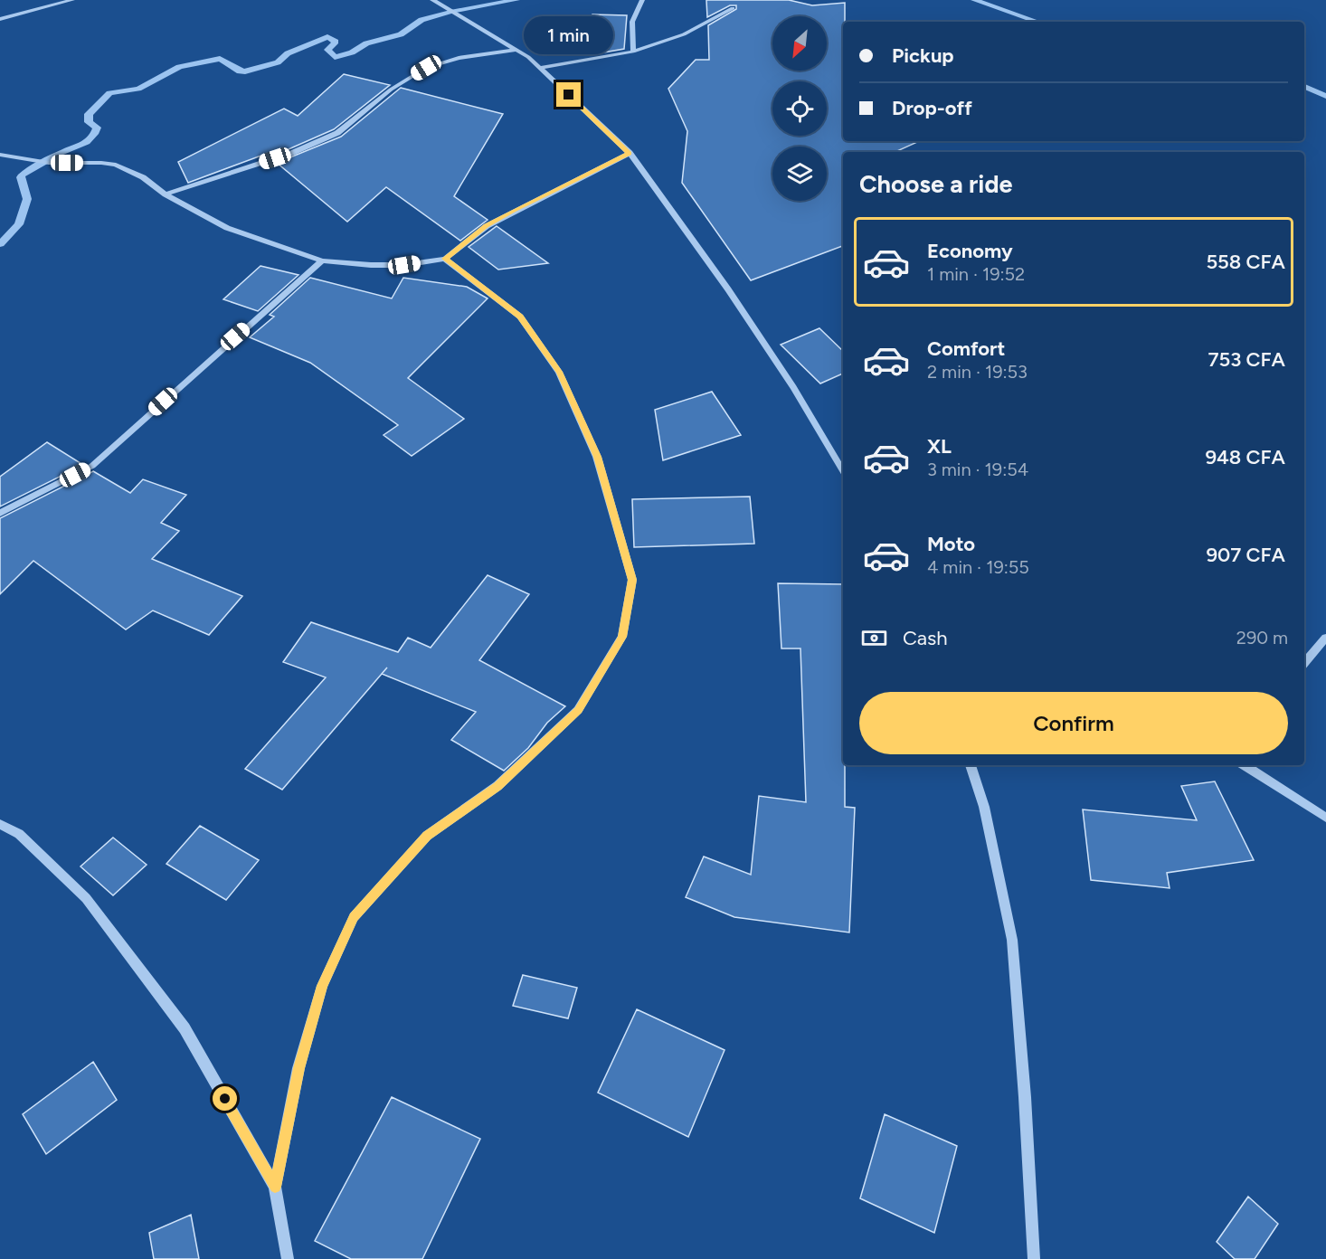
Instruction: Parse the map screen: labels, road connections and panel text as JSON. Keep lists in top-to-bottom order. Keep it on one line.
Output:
{"north":"bottom left","page":{"bubble":"1 min","banner":["Pickup","Drop-off"],"heading":"Choose a ride","list":[{"name":"Economy","note":"1 min · 19:52","value":"558 CFA"},{"name":"Comfort","note":"2 min · 19:53","value":"753 CFA"},{"name":"XL","note":"3 min · 19:54","value":"948 CFA"},{"name":"Moto","note":"4 min · 19:55","value":"907 CFA"}],"pay":["Cash","290 m"],"buttons":"Confirm"}}
